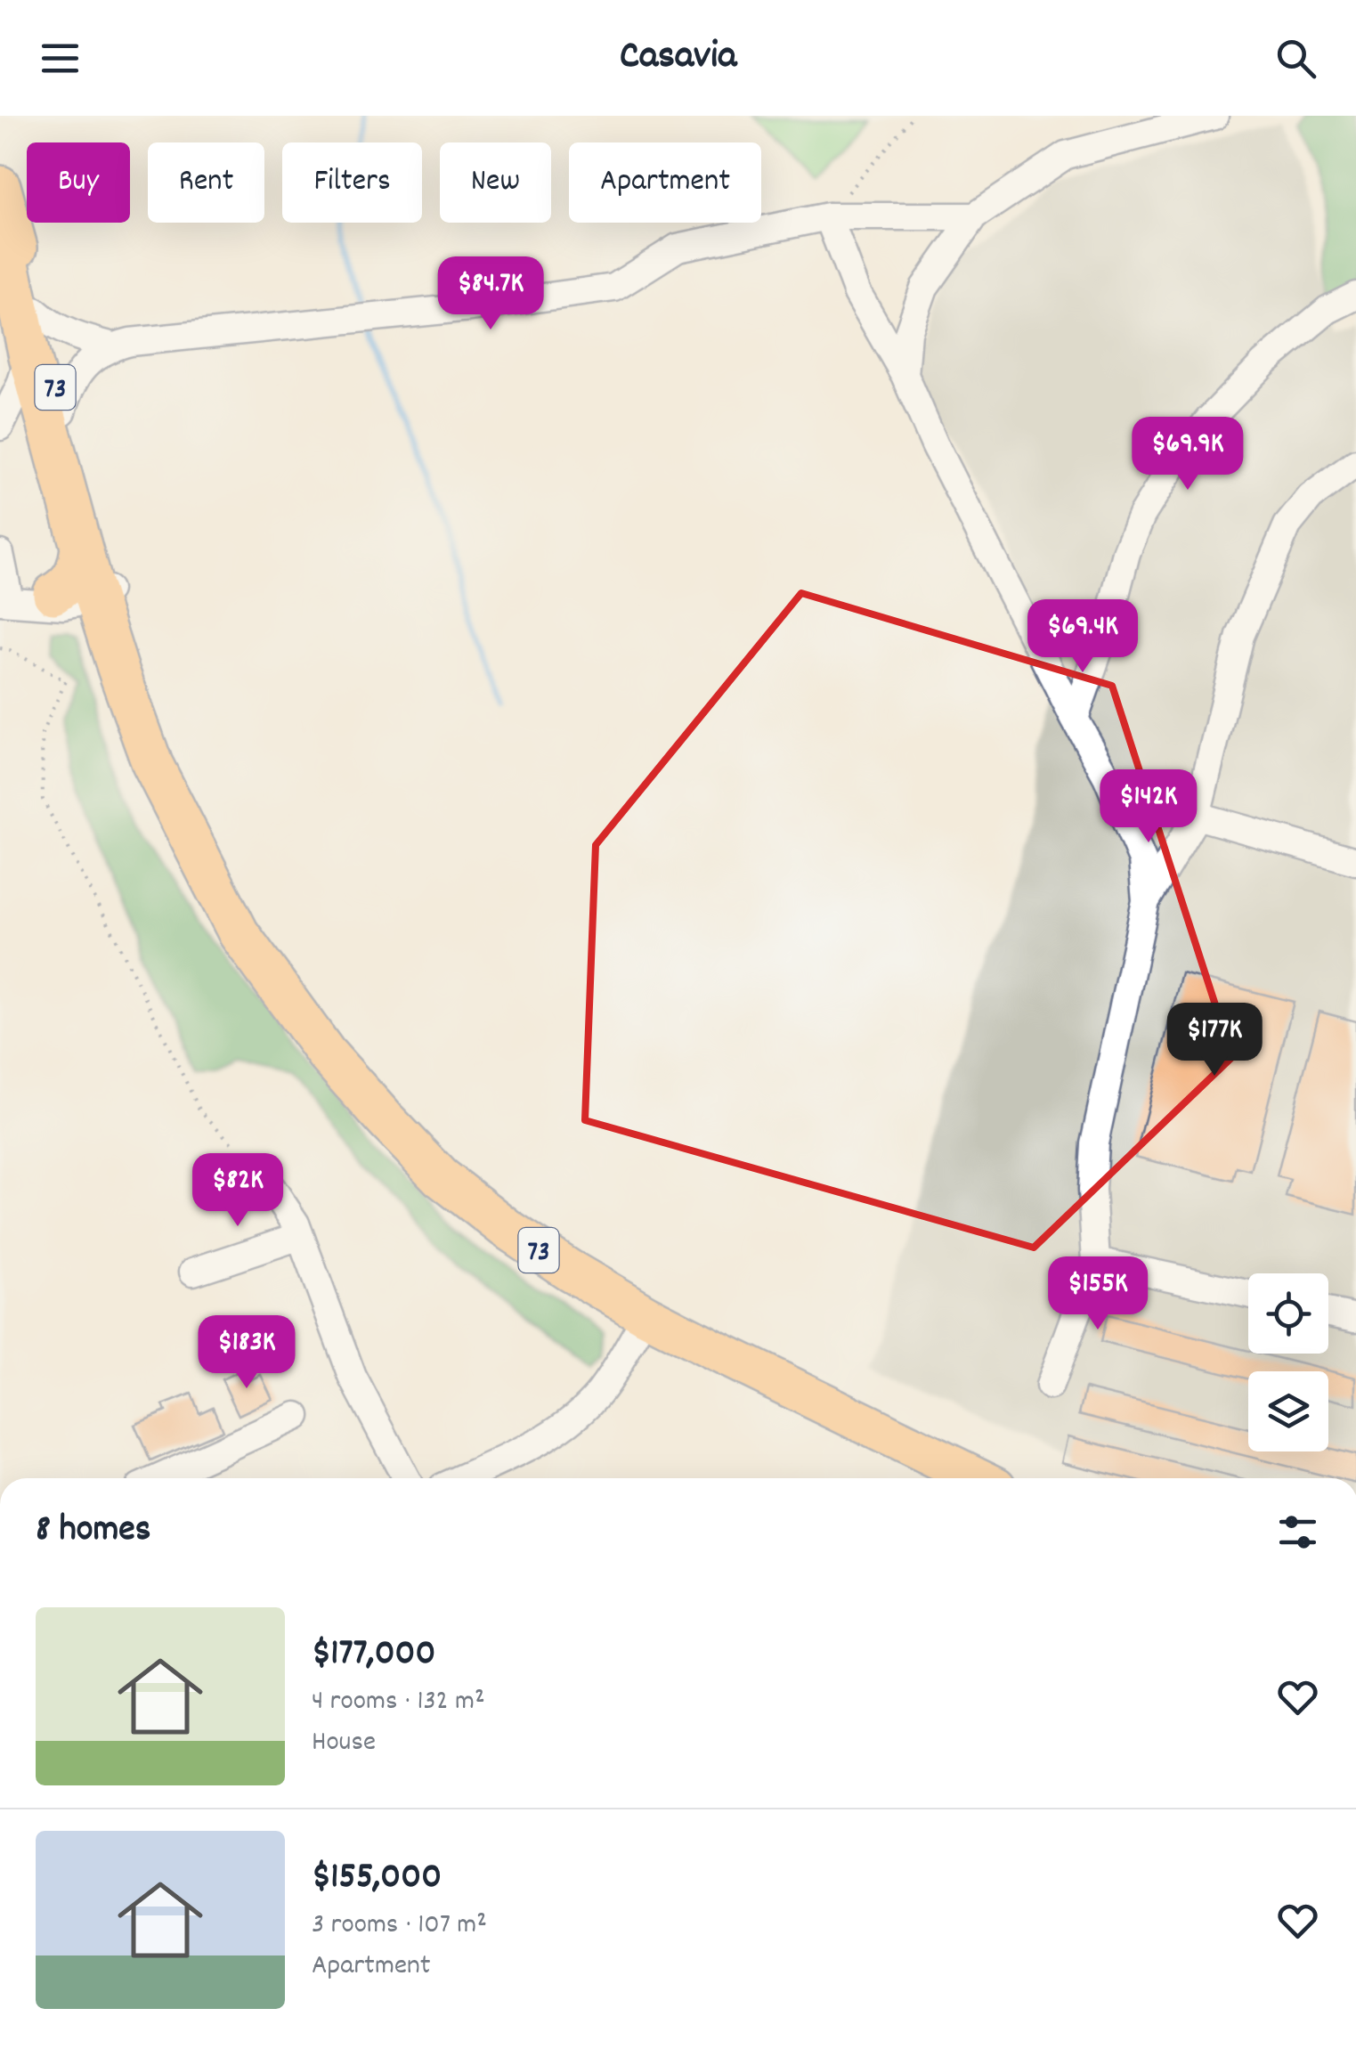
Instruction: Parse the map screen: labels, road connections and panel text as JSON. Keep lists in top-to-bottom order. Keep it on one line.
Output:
{"streets":{"highway":["73"]},"page":{"header":"Casavia","chip":["Buy","Rent","Filters","New","Apartment"],"price":["$84.7K","$69.9K","$69.4K","$142K","$177K","$82K","$155K","$183K"],"heading":"8 homes","list":[{"name":"$177,000","note":"4 rooms · 132 m² · House"},{"name":"$155,000","note":"3 rooms · 107 m² · Apartment"}]}}
